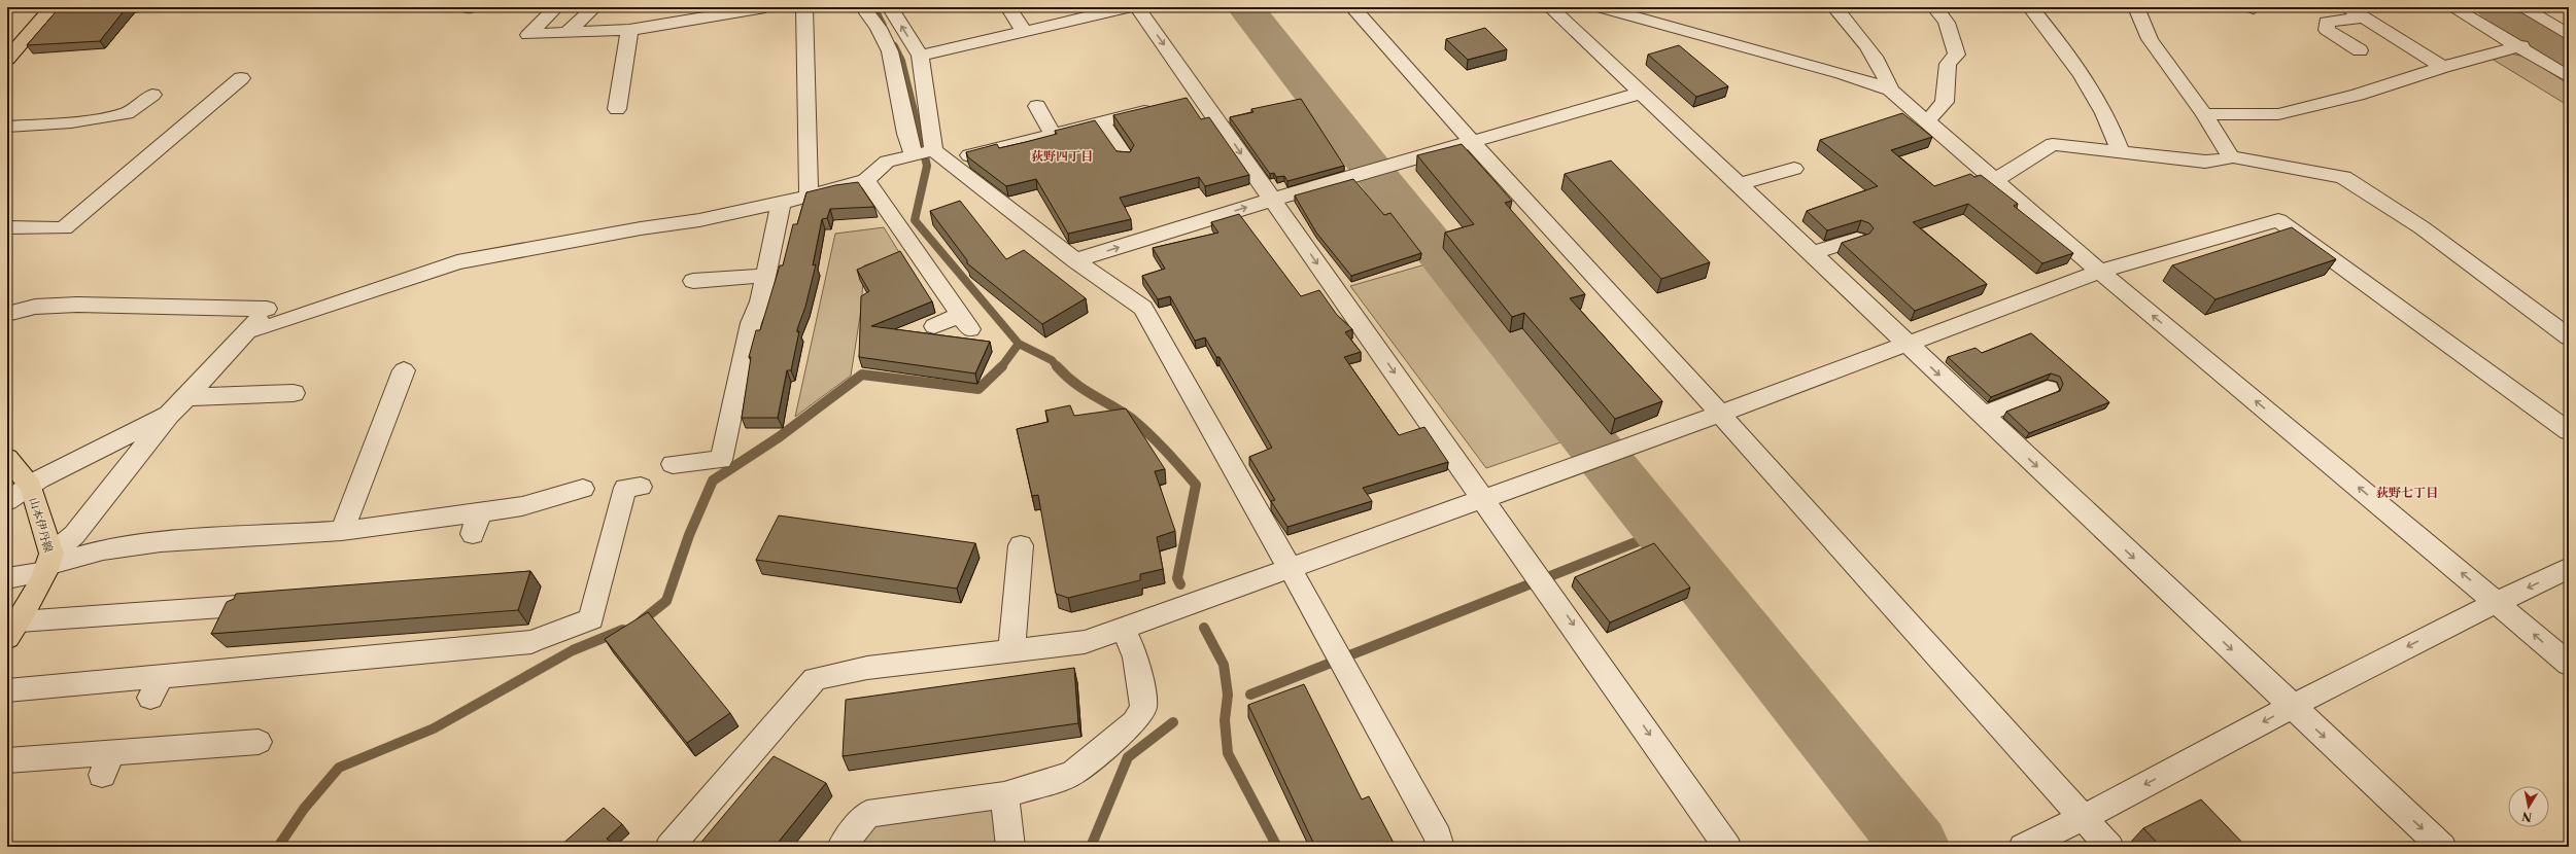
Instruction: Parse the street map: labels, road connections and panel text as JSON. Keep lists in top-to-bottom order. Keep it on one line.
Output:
{"streets":{"main road":["山本伊丹線"]},"districts":["荻野四丁目","荻野七丁目"],"north":"bottom"}
